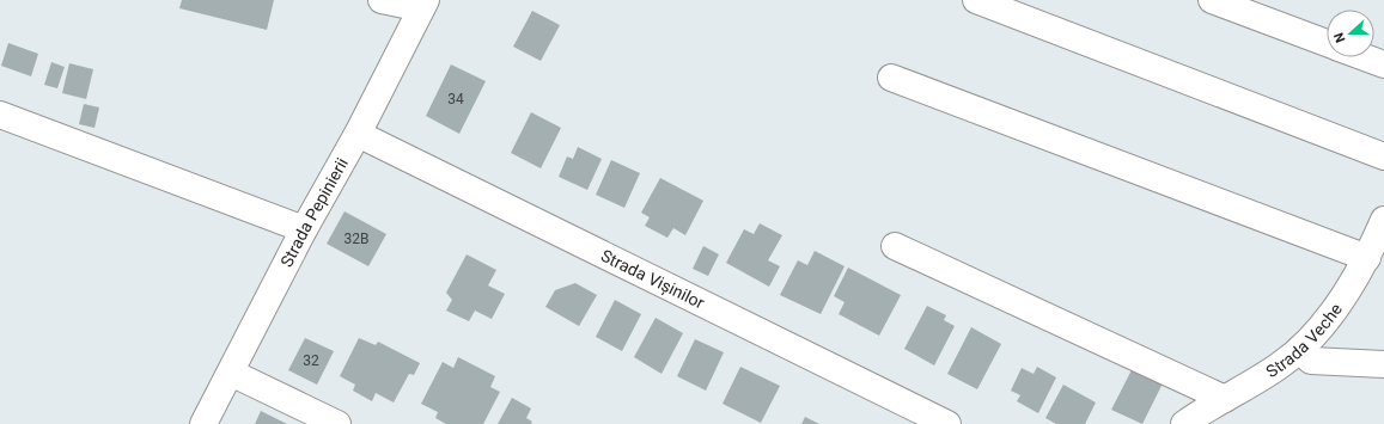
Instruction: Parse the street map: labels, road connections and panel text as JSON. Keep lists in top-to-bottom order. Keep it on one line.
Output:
{"streets":{"street":["Strada Pepinierii","Strada Vișinilor","Strada Veche"]},"crossings":[["Strada Pepinierii","Strada Vișinilor"]],"house_numbers":["34","32B","32"],"north":"left"}
